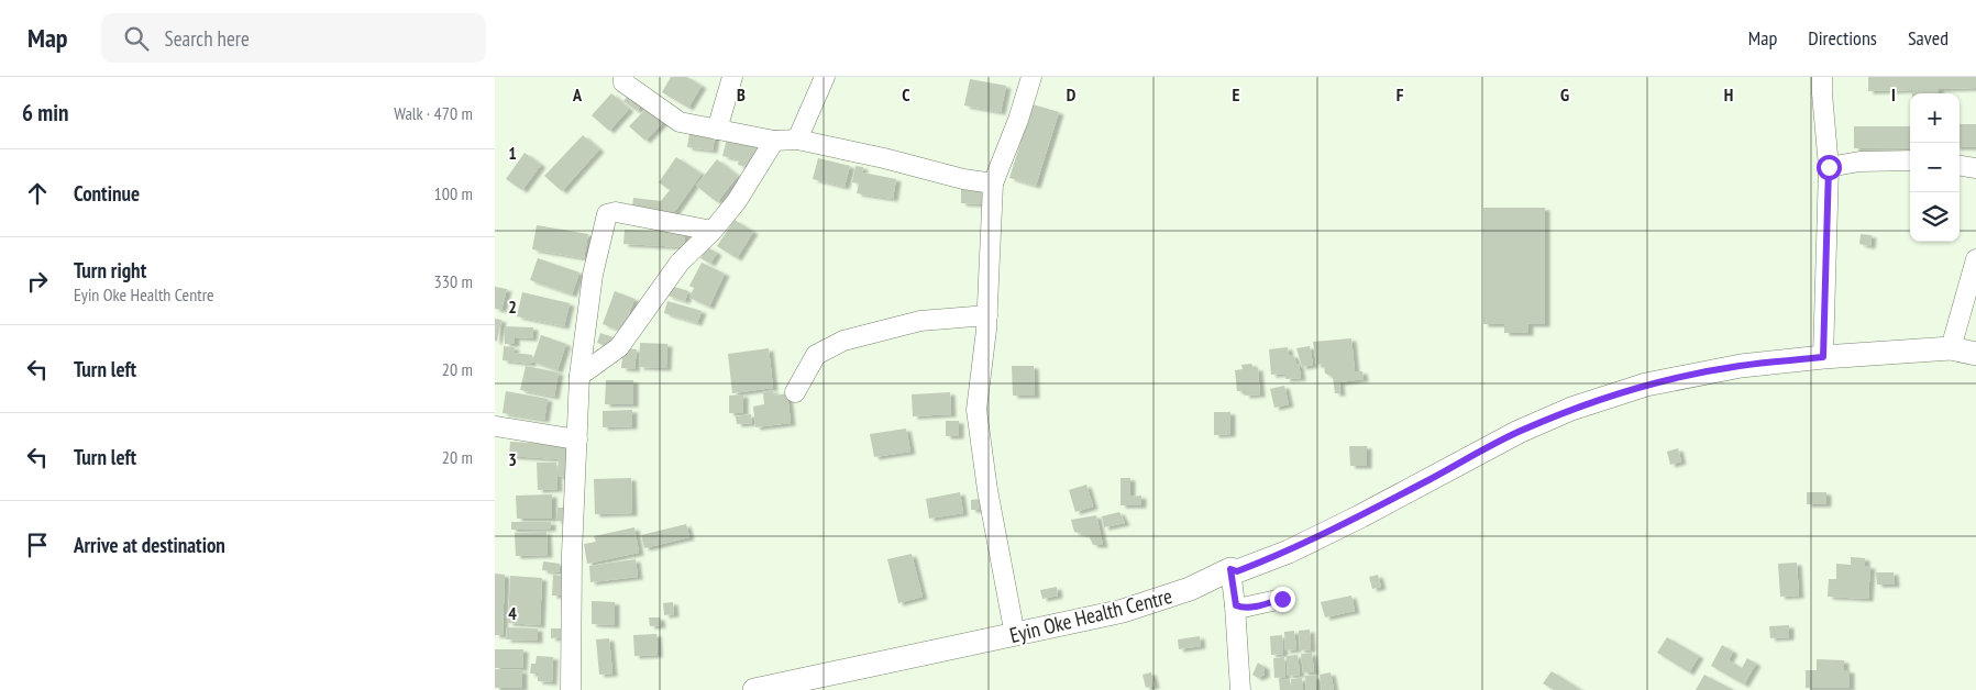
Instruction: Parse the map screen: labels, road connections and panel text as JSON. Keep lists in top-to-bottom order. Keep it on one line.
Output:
{"streets":{"main road":["Eyin Oke Health Centre"]},"page":{"header":"Map","search":"Search here","nav":["Map","Directions","Saved"],"heading":["6 min","Walk · 470 m"],"map_buttons":["+","−"],"list":[["Continue","100 m"],["Turn right","Eyin Oke Health Centre","330 m"],["Turn left","20 m"],["Turn left","20 m"],"Arrive at destination"]},"grid":{"columns":["A","B","C","D","E","F","G","H","I"],"rows":["1","2","3","4"]}}
